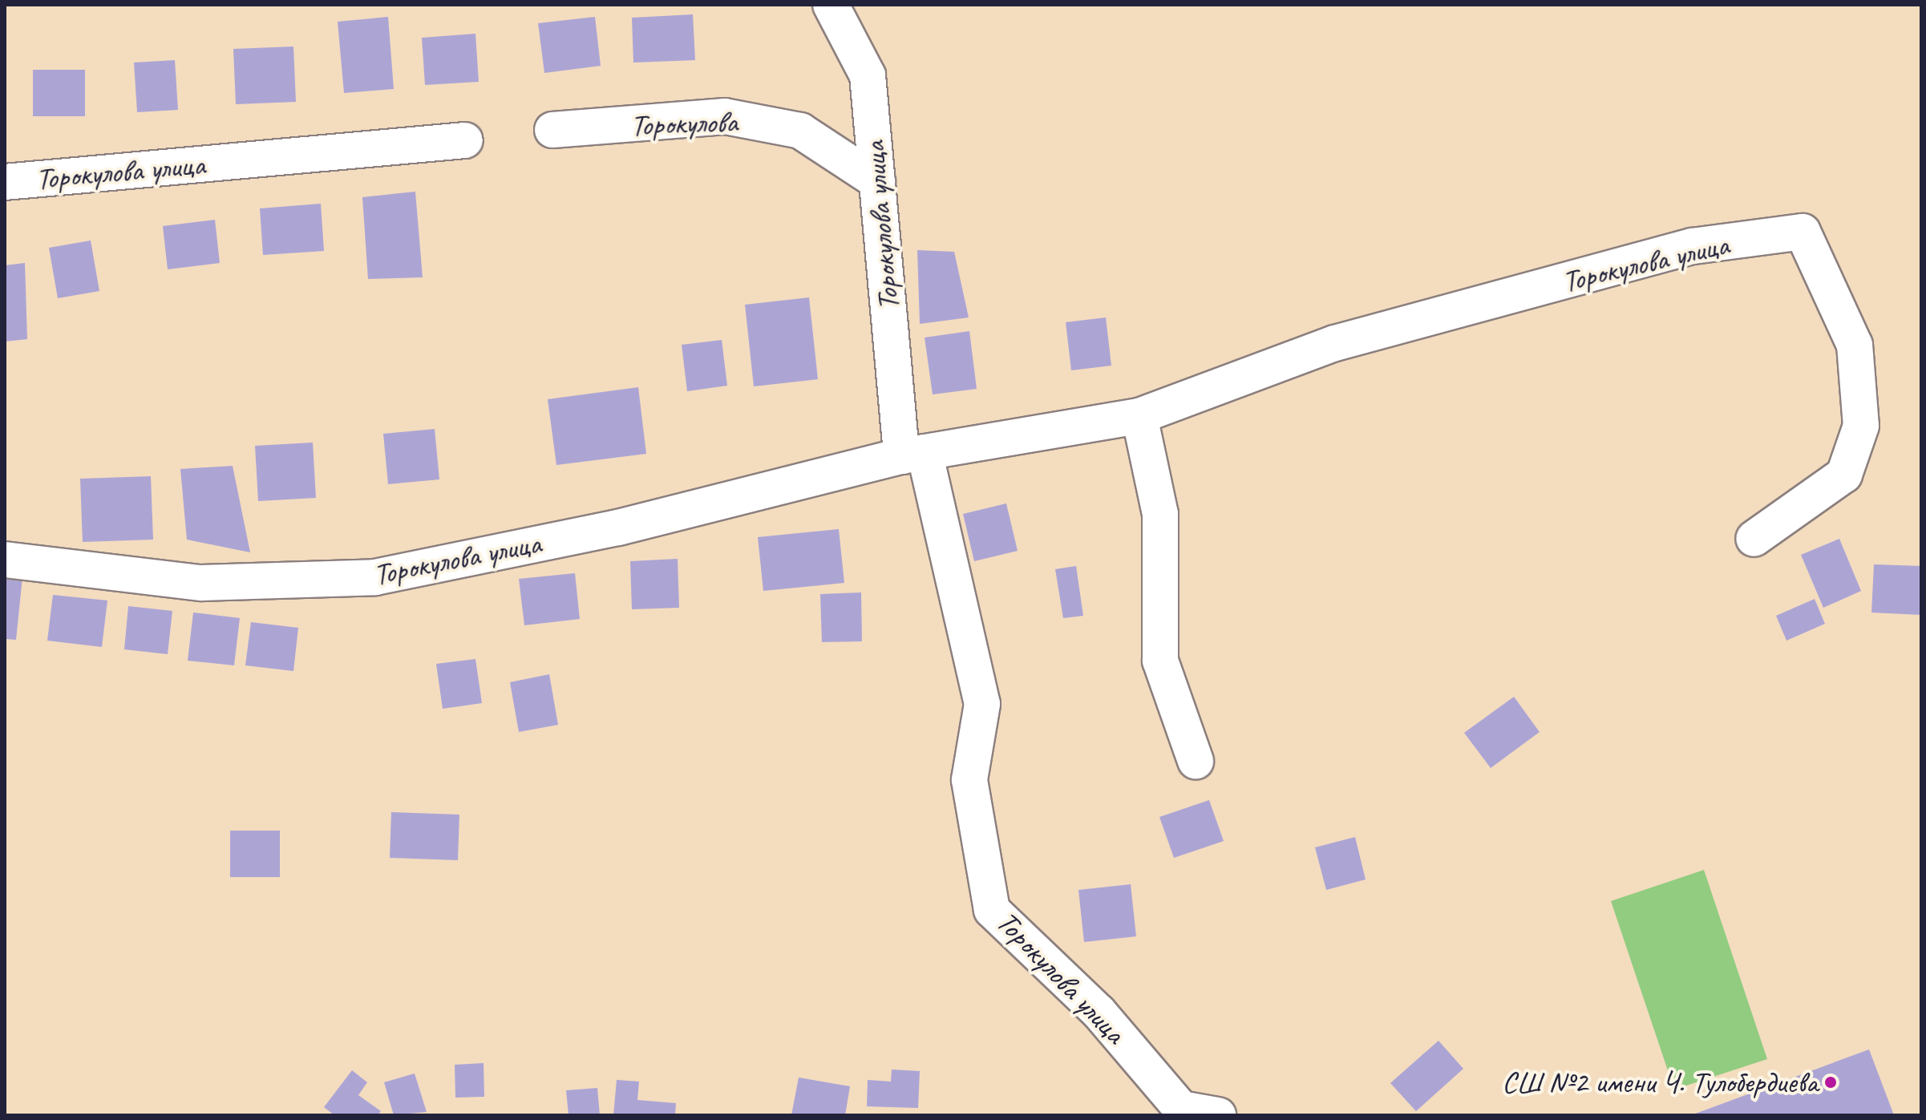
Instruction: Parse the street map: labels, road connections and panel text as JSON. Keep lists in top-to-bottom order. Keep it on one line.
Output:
{"streets":{"street":["Торокулова","Торокулова улица"]},"crossings":[["Торокулова","Торокулова улица"]],"places":["СШ №2 имени Ч. Тулобердиева"]}
